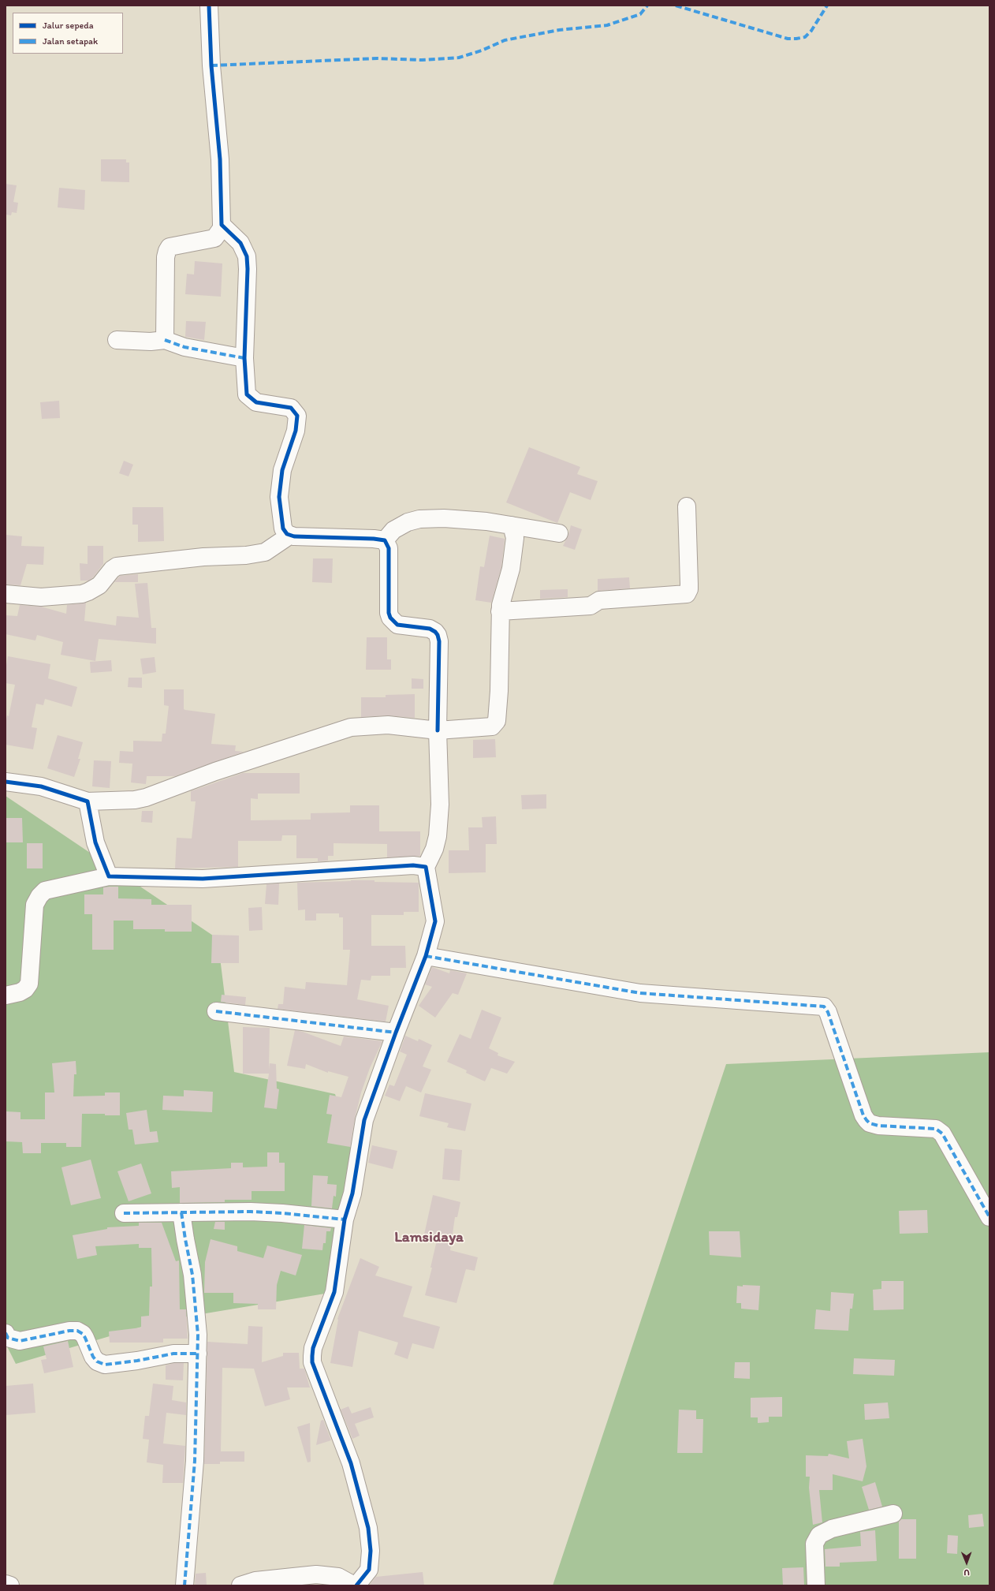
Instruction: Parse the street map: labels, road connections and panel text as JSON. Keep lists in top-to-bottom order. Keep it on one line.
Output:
{"districts":["Lamsidaya"],"legend":["Jalur sepeda","Jalan setapak"],"north":"bottom"}
